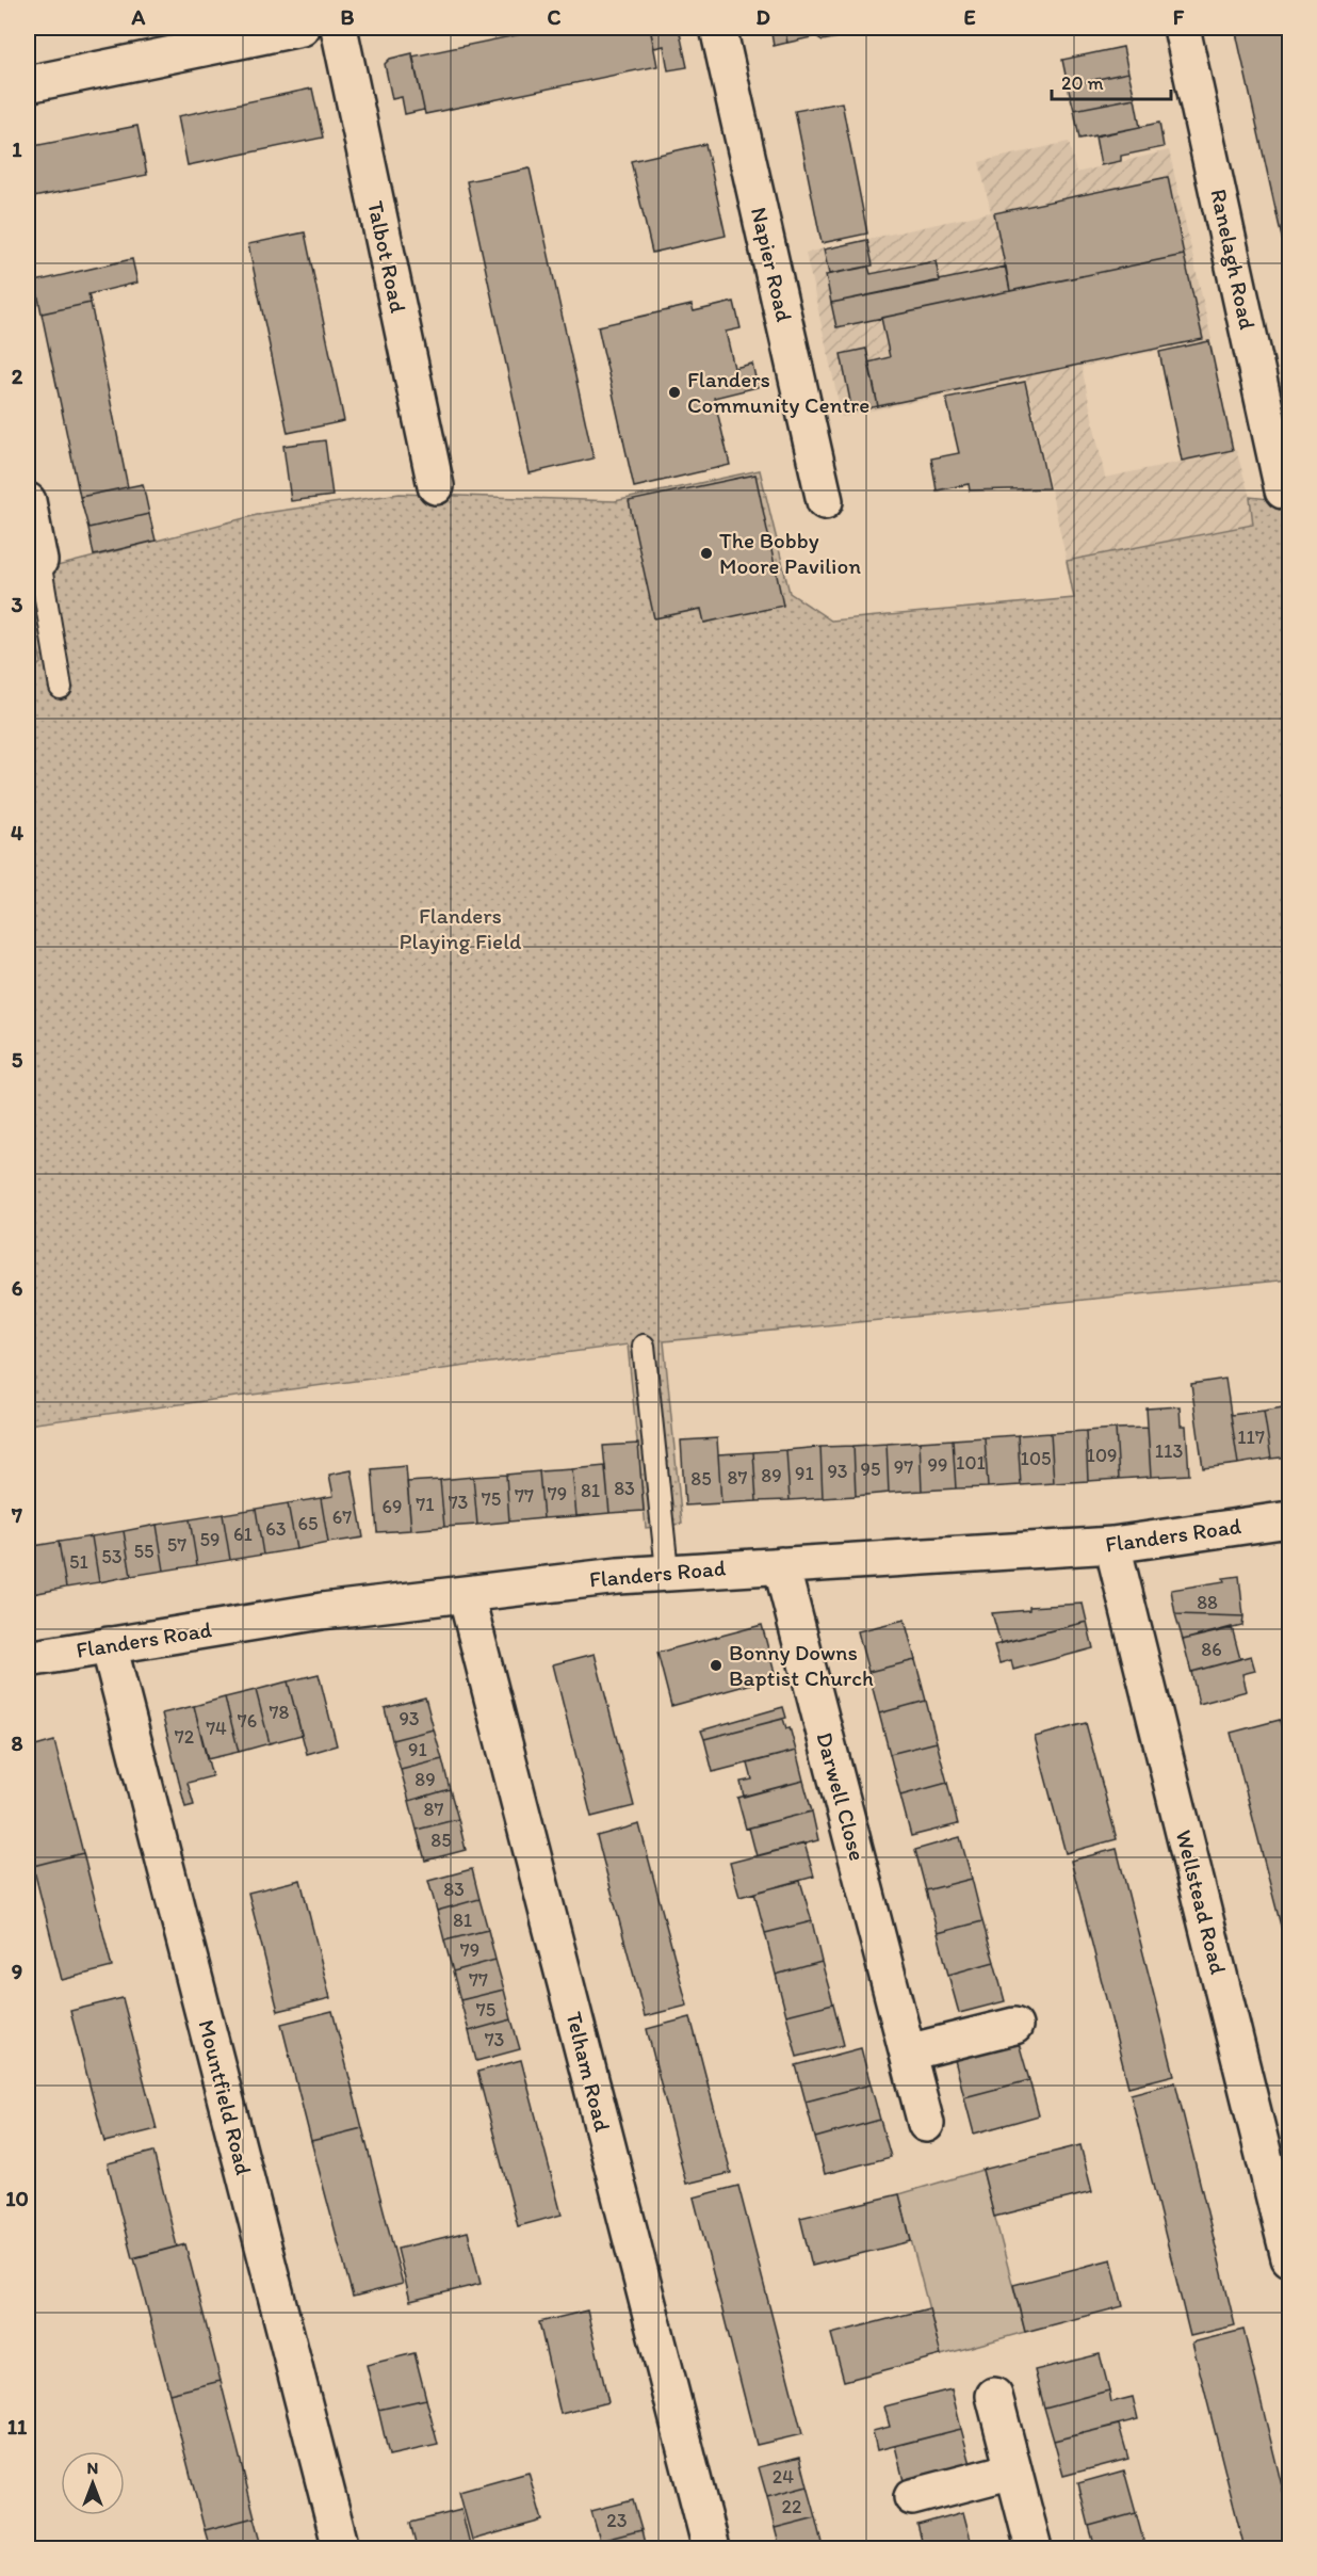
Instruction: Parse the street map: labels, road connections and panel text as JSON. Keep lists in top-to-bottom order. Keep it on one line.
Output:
{"streets":{"street":["Talbot Road","Ranelagh Road","Napier Road","Flanders Road","Darwell Close","Wellstead Road","Telham Road","Mountfield Road"]},"crossings":[["Flanders Road","Darwell Close"],["Flanders Road","Wellstead Road"],["Flanders Road","Telham Road"],["Flanders Road","Mountfield Road"]],"parks":["Flanders Playing Field"],"places":["Flanders Community Centre","The Bobby Moore Pavilion","Bonny Downs Baptist Church"],"house_numbers":["117","113","109","105","101","99","97","95","93","91","89","87","85","83","81","79","77","75","73","71","69","67","65","63","61","59","57","55","53","51","88","86","78","93","76","74","72","91","89","87","85","83","81","79","77","75","73","24","22","23"],"scale_bar":"20 m","north":"top","grid":{"columns":["A","B","C","D","E","F"],"rows":["1","2","3","4","5","6","7","8","9","10","11"]}}
